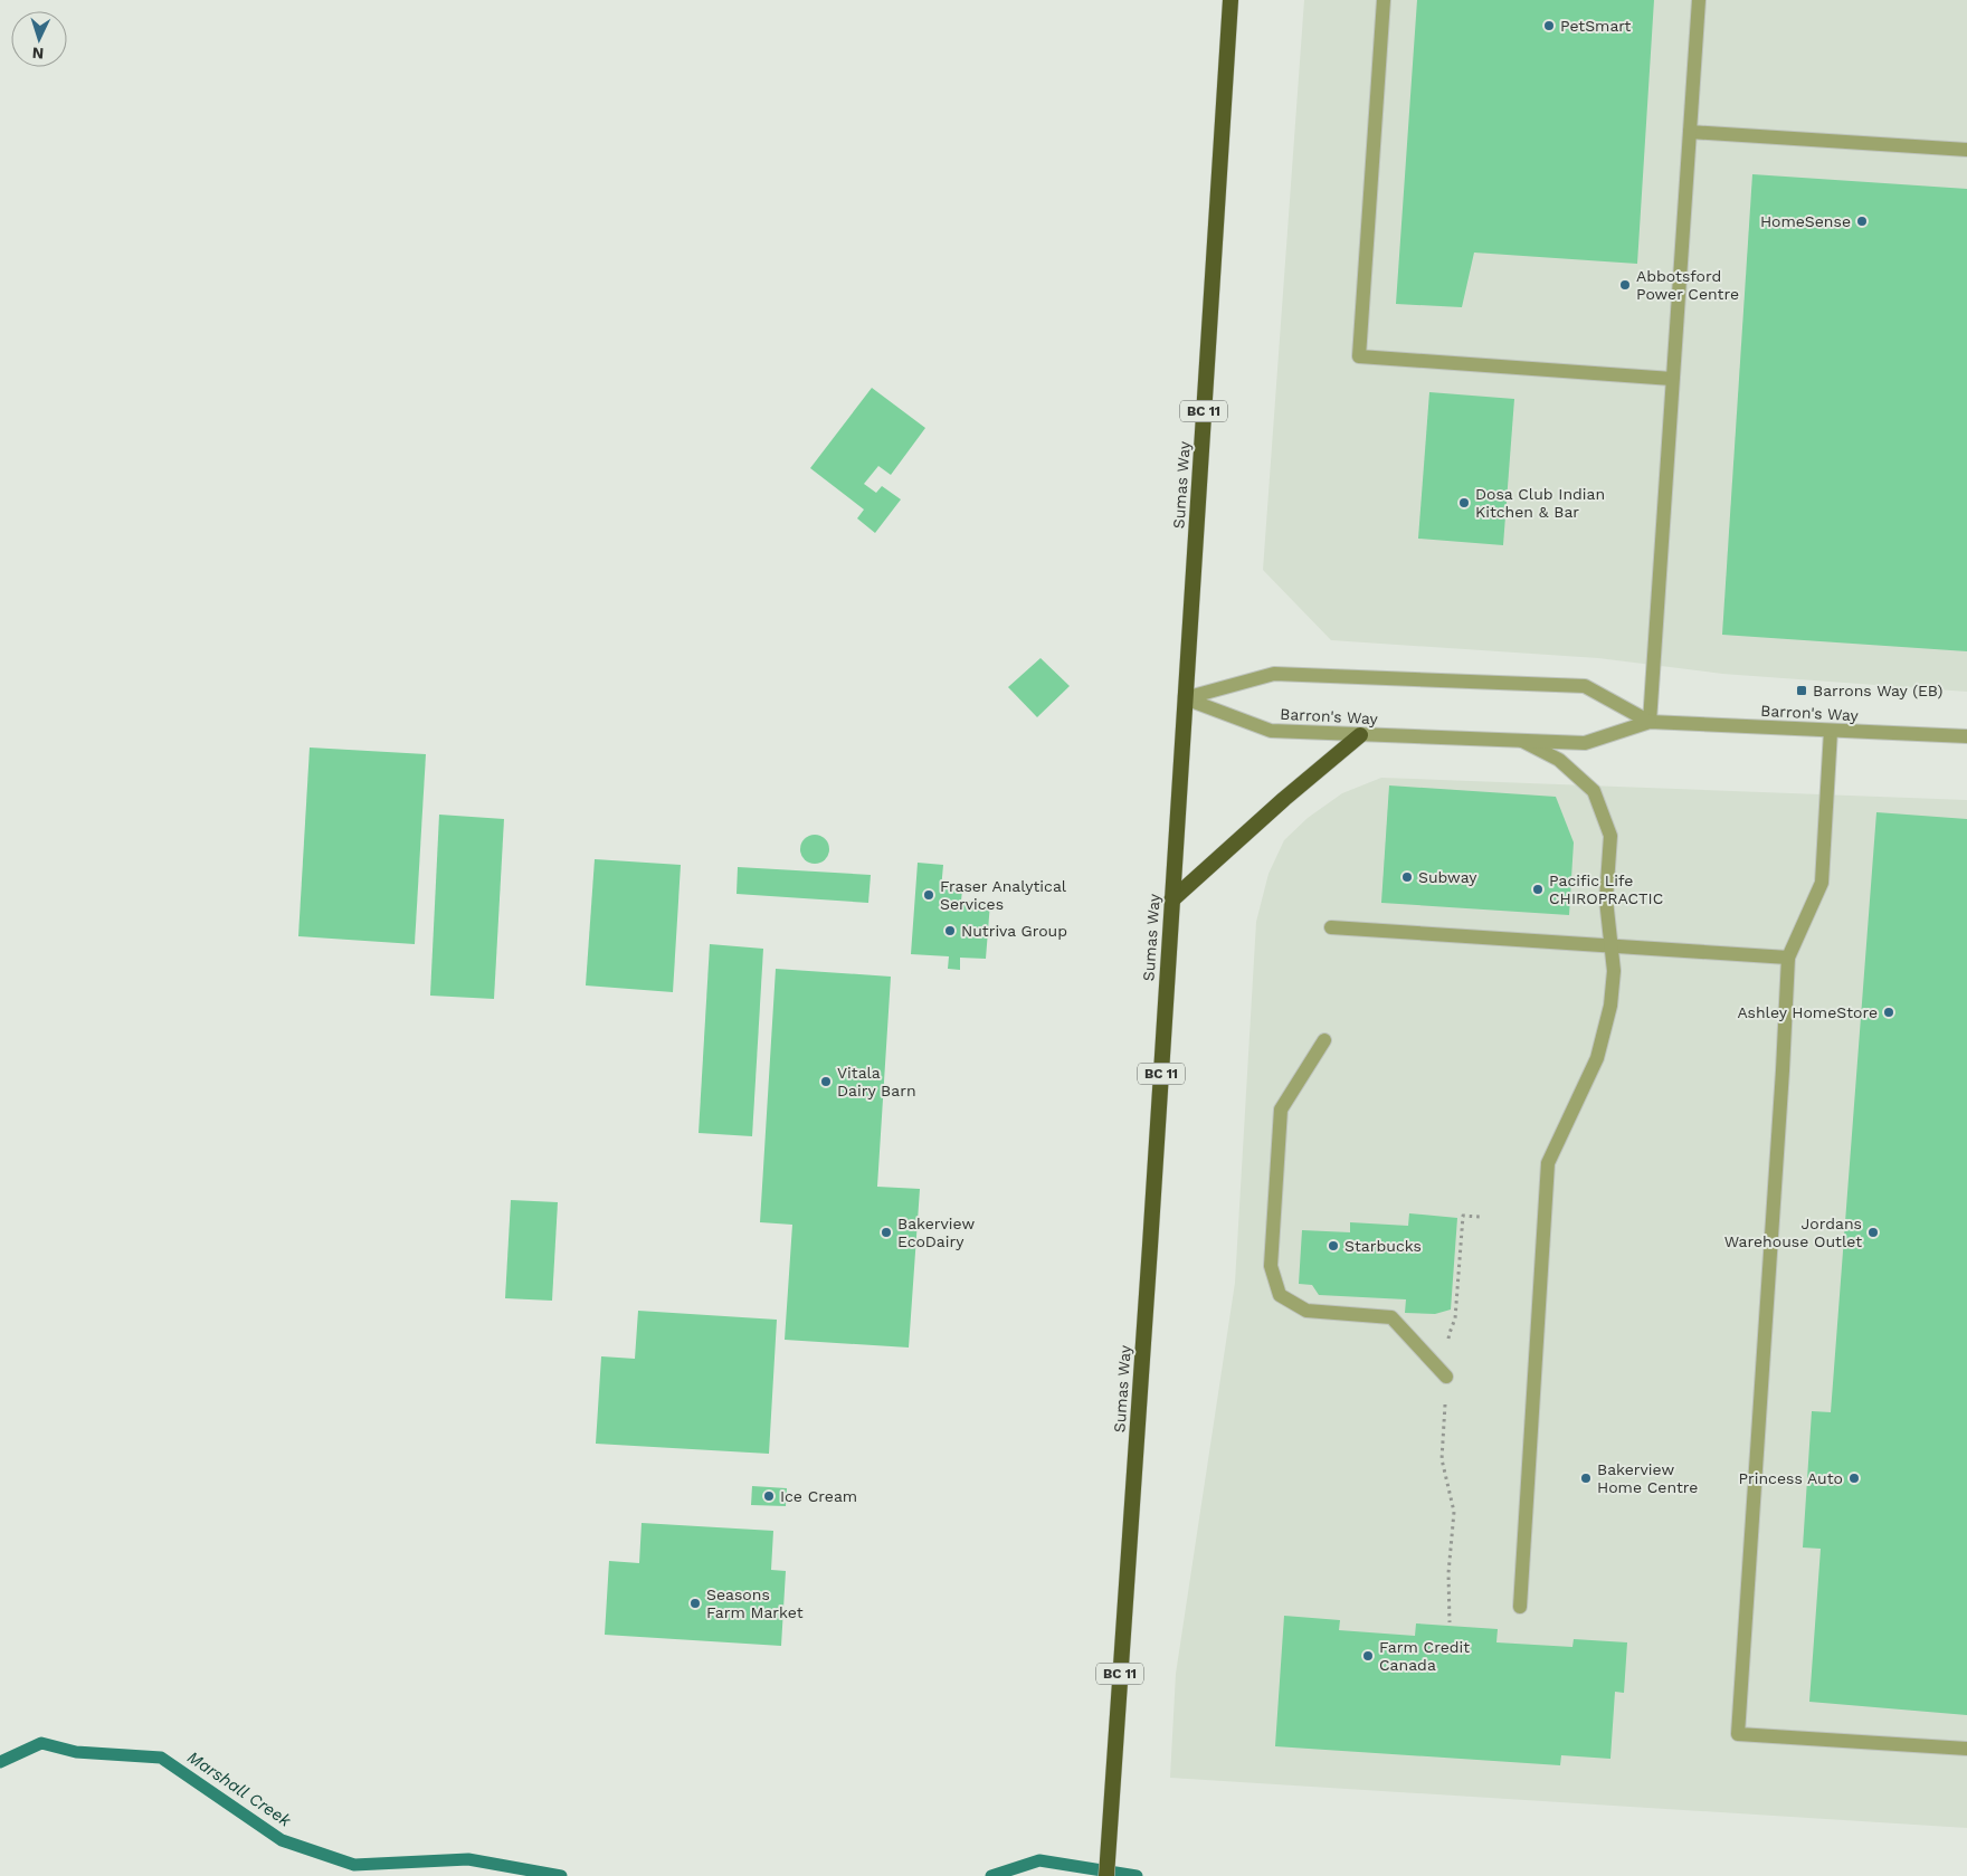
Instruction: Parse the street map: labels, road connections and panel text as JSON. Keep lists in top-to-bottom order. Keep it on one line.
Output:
{"streets":{"highway":["BC 11","Sumas Way"],"street":["Barron's Way"]},"crossings":[["Sumas Way","Barron's Way"]],"water":["Marshall Creek"],"places":{"other":["PetSmart","HomeSense","Abbotsford Power Centre","Dosa Club Indian Kitchen & Bar","Subway","Pacific Life CHIROPRACTIC","Fraser Analytical Services","Nutriva Group","Ashley HomeStore","Vitala Dairy Barn","Bakerview EcoDairy","Jordans Warehouse Outlet","Starbucks","Bakerview Home Centre","Princess Auto","Ice Cream","Seasons Farm Market","Farm Credit Canada"],"transit":["Barrons Way (EB)"]},"north":"bottom"}
